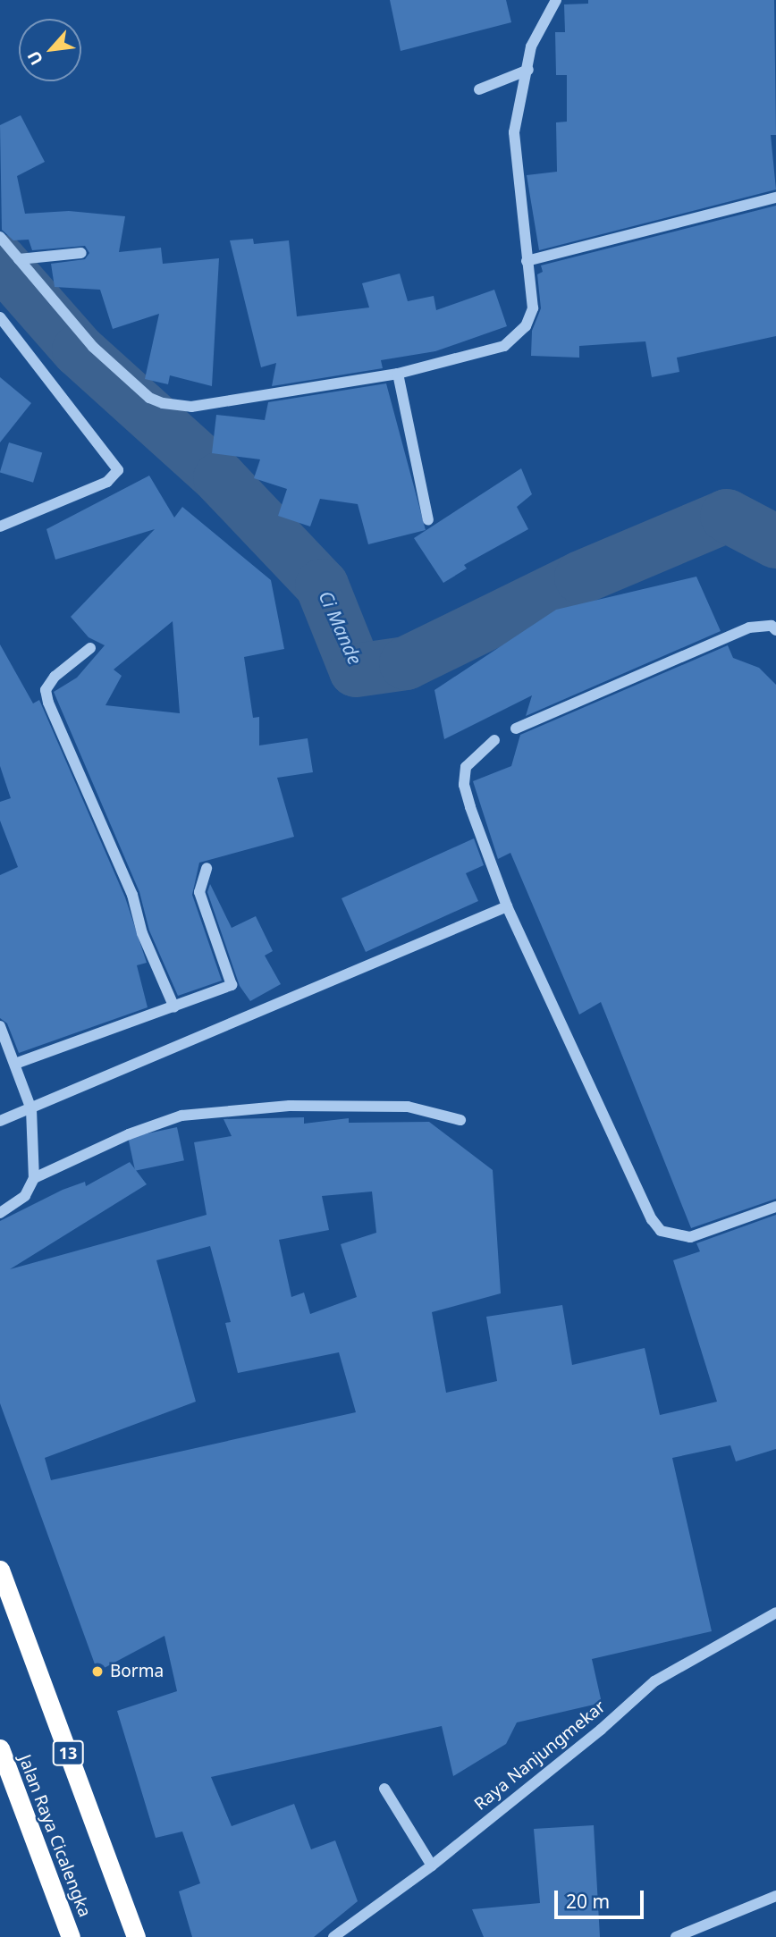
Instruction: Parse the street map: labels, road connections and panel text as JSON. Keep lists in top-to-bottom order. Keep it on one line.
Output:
{"streets":{"highway":["13","Jalan Raya Cicalengka"],"street":["Raya Nanjungmekar"]},"water":["Ci Mande"],"places":["Borma"],"scale_bar":"20 m","north":"bottom left"}
